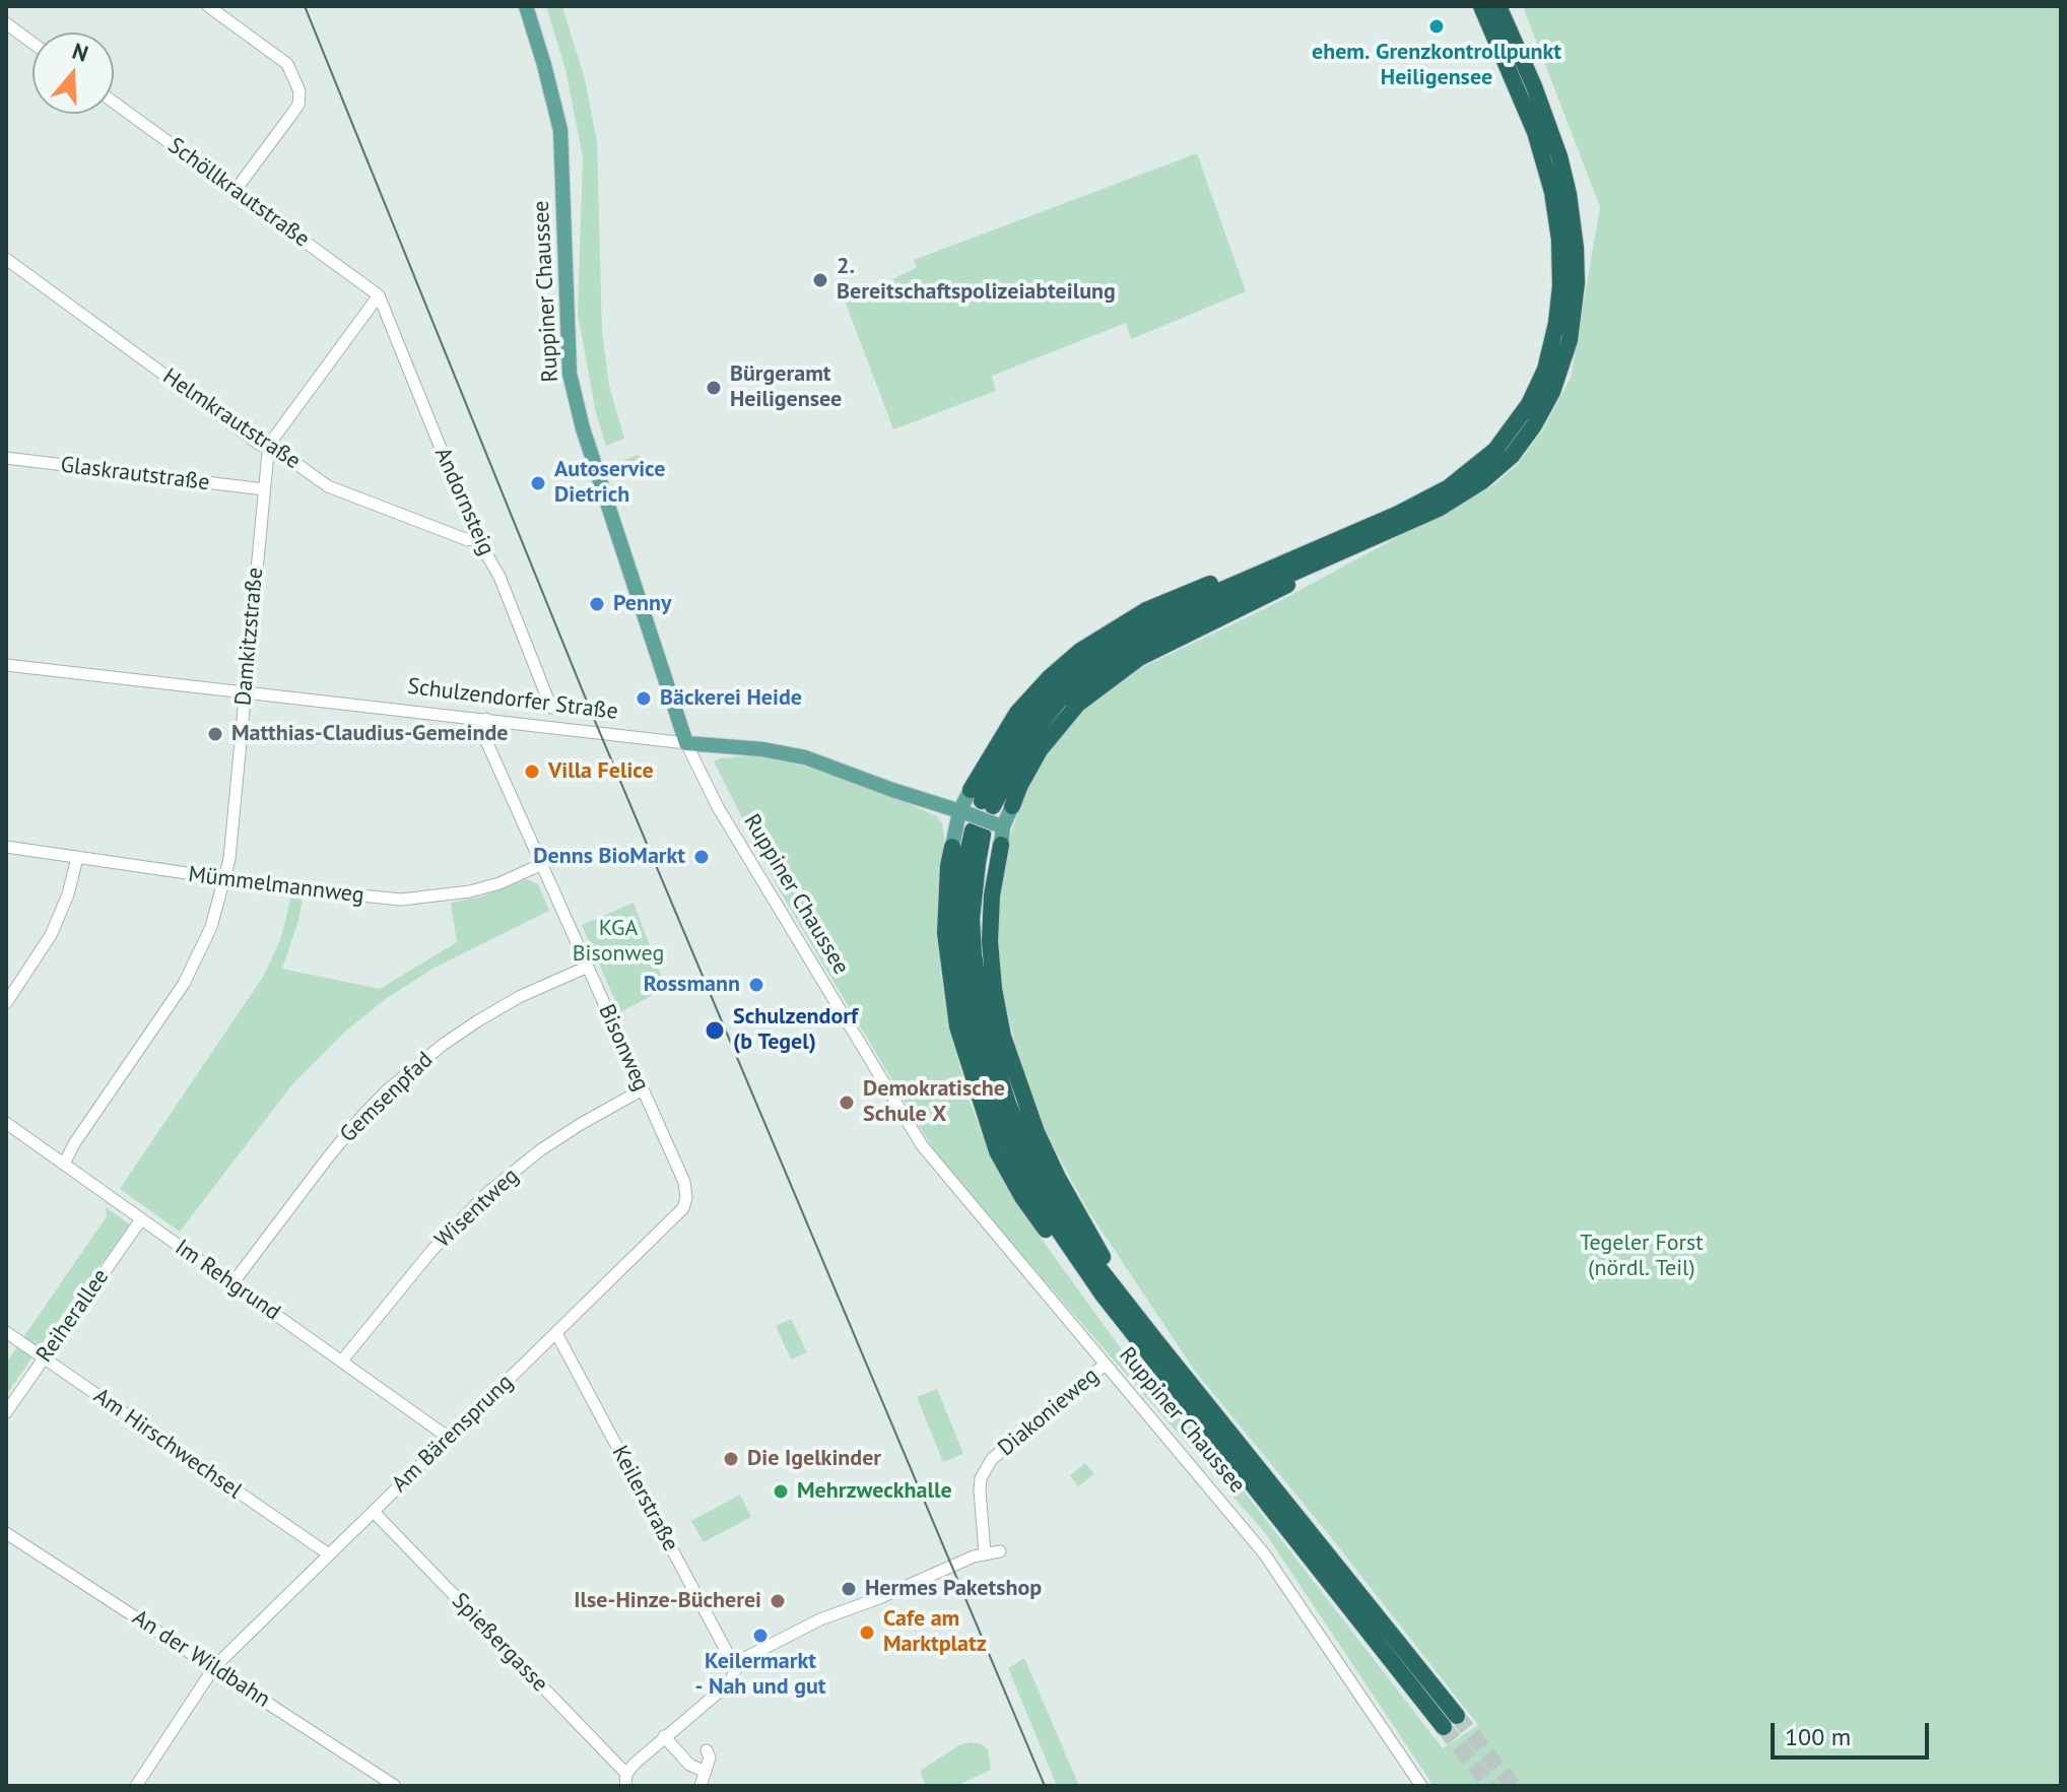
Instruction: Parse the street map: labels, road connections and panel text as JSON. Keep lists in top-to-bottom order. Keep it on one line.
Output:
{"streets":{"main road":["Ruppiner Chaussee","Schulzendorfer Straße"],"street":["Schöllkrautstraße","Helmkrautstraße","Glaskrautstraße","Andornsteig","Damkitzstraße","Mümmelmannweg","Bisonweg","Gemsenpfad","Wisentweg","Im Rehgrund","Reiherallee","Diakonieweg","Am Bärensprung","Am Hirschwechsel","Keilerstraße","Spießergasse","An der Wildbahn"]},"crossings":[["Schöllkrautstraße","Andornsteig"],["Schöllkrautstraße","Damkitzstraße"],["Ruppiner Chaussee","Schulzendorfer Straße"],["Ruppiner Chaussee","Diakonieweg"],["Helmkrautstraße","Andornsteig"],["Helmkrautstraße","Damkitzstraße"],["Glaskrautstraße","Damkitzstraße"],["Andornsteig","Damkitzstraße"],["Damkitzstraße","Schulzendorfer Straße"],["Damkitzstraße","Mümmelmannweg"],["Damkitzstraße","Im Rehgrund"],["Schulzendorfer Straße","Bisonweg"],["Mümmelmannweg","Bisonweg"],["Bisonweg","Gemsenpfad"],["Bisonweg","Wisentweg"],["Bisonweg","Am Bärensprung"],["Gemsenpfad","Im Rehgrund"],["Wisentweg","Im Rehgrund"],["Im Rehgrund","Reiherallee"],["Im Rehgrund","Am Bärensprung"],["Reiherallee","Am Hirschwechsel"],["Am Bärensprung","Am Hirschwechsel"],["Am Bärensprung","Keilerstraße"],["Am Bärensprung","Spießergasse"],["Am Bärensprung","An der Wildbahn"]],"parks":["KGA Bisonweg","Tegeler Forst (nördl. Teil)"],"places":["ehem. Grenzkontrollpunkt Heiligensee","2. Bereitschaftspolizeiabteilung","Bürgeramt Heiligensee","Autoservice Dietrich","Penny","Bäckerei Heide","Matthias-Claudius-Gemeinde","Villa Felice","Denns BioMarkt","Rossmann","Schulzendorf (b Tegel)","Demokratische Schule X","Die Igelkinder","Mehrzweckhalle","Hermes Paketshop","Ilse-Hinze-Bücherei","Cafe am Marktplatz","Keilermarkt - Nah und gut"],"scale_bar":"100 m","north":"top"}
